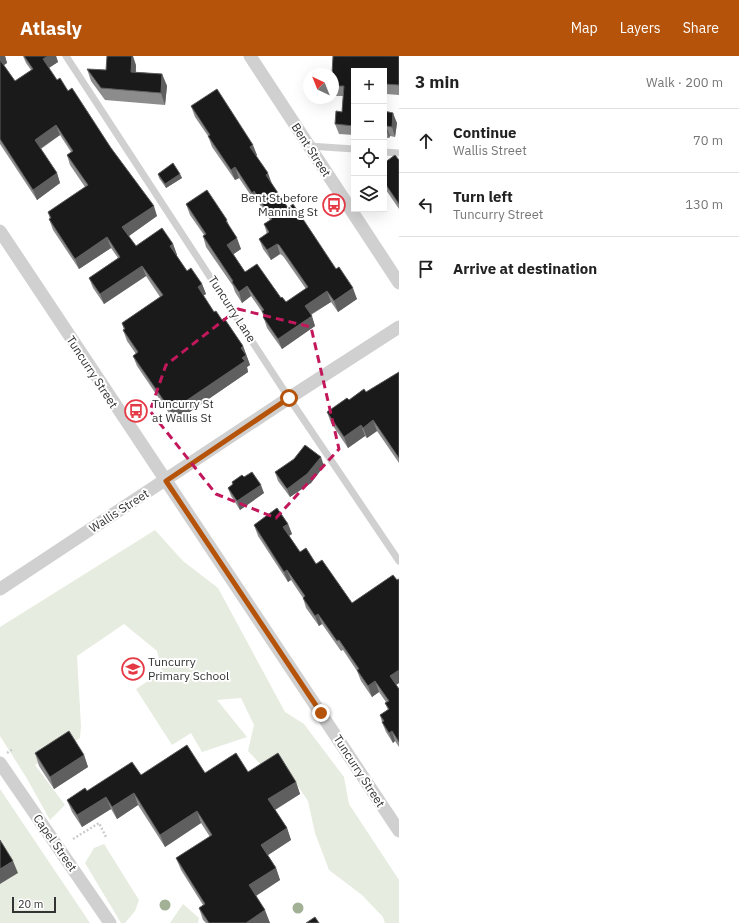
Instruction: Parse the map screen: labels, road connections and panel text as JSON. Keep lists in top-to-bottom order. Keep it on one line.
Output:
{"streets":{"street":["Bent Street","Tuncurry Street","Wallis Street","Capel Street"],"lane":["Tuncurry Lane"]},"crossings":[["Tuncurry Lane","Wallis Street"],["Tuncurry Street","Wallis Street"]],"places":{"bus stop":["Bent St before Manning St","Tuncurry St at Wallis St"],"school or university":["Tuncurry Primary School"]},"scale_bar":"20 m","north":"top left","page":{"header":"Atlasly","nav":["Map","Layers","Share"],"heading":["3 min","Walk · 200 m"],"map_buttons":["+","−"],"list":[["Continue","Wallis Street","70 m"],["Turn left","Tuncurry Street","130 m"],"Arrive at destination"],"scale":"20 m"}}
